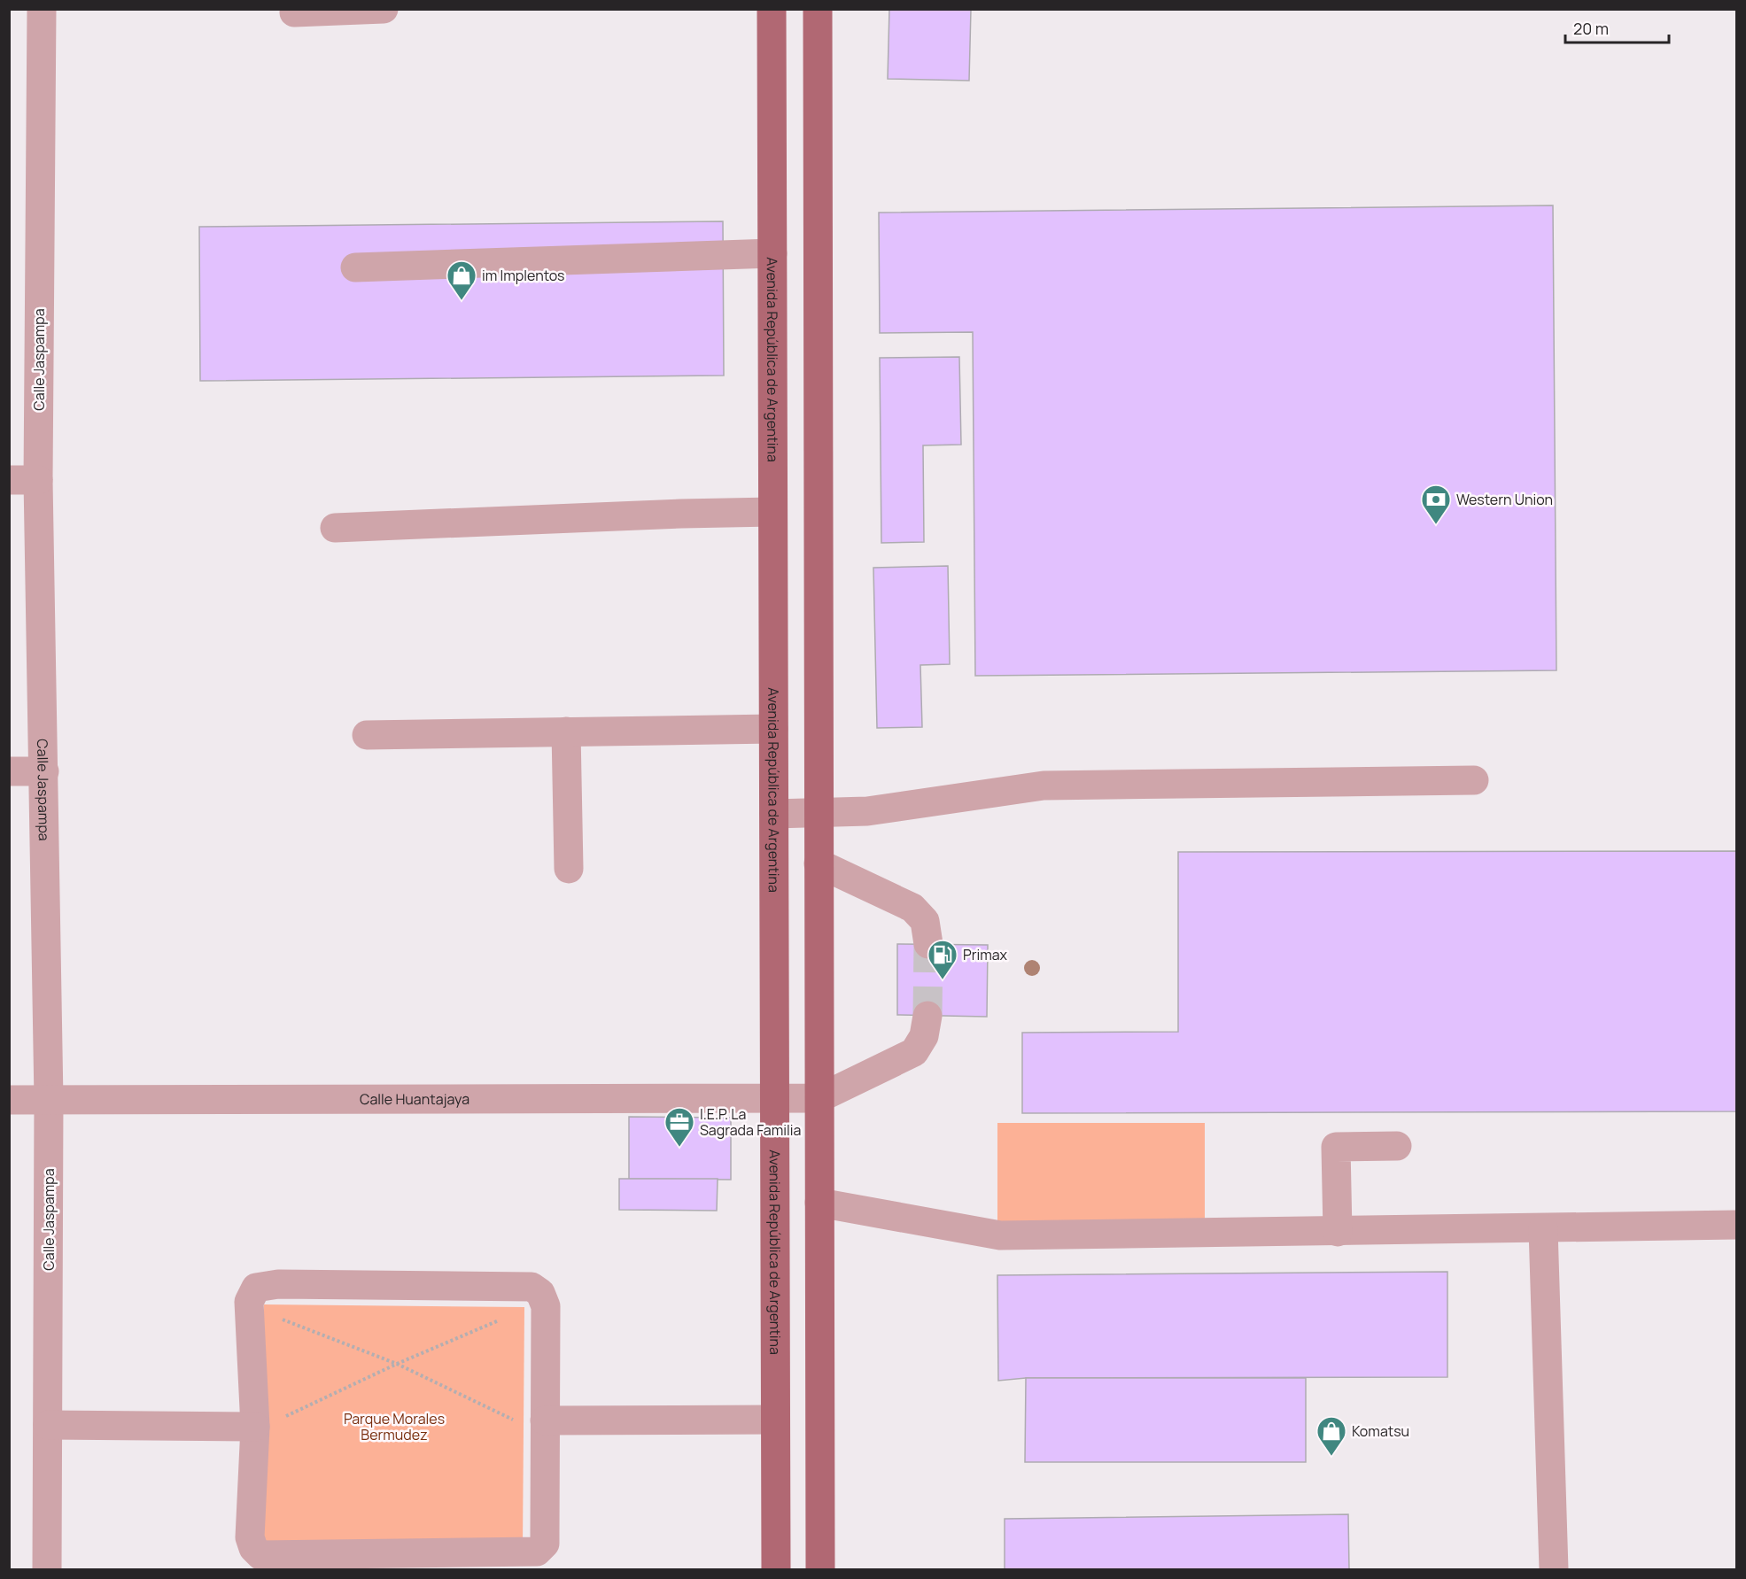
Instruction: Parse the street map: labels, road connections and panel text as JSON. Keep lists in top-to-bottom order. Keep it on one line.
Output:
{"streets":{"main road":["Avenida República de Argentina"],"street":["Calle Jaspampa","Calle Huantajaya"]},"crossings":[["Calle Jaspampa","Calle Huantajaya"],["Avenida República de Argentina","Calle Huantajaya"]],"parks":["Parque Morales Bermudez"],"places":{"shop":["im Implentos","Komatsu"],"bank":["Western Union"],"fuel station":["Primax"],"office":["I.E.P. La Sagrada Familia"]},"scale_bar":"20 m"}
